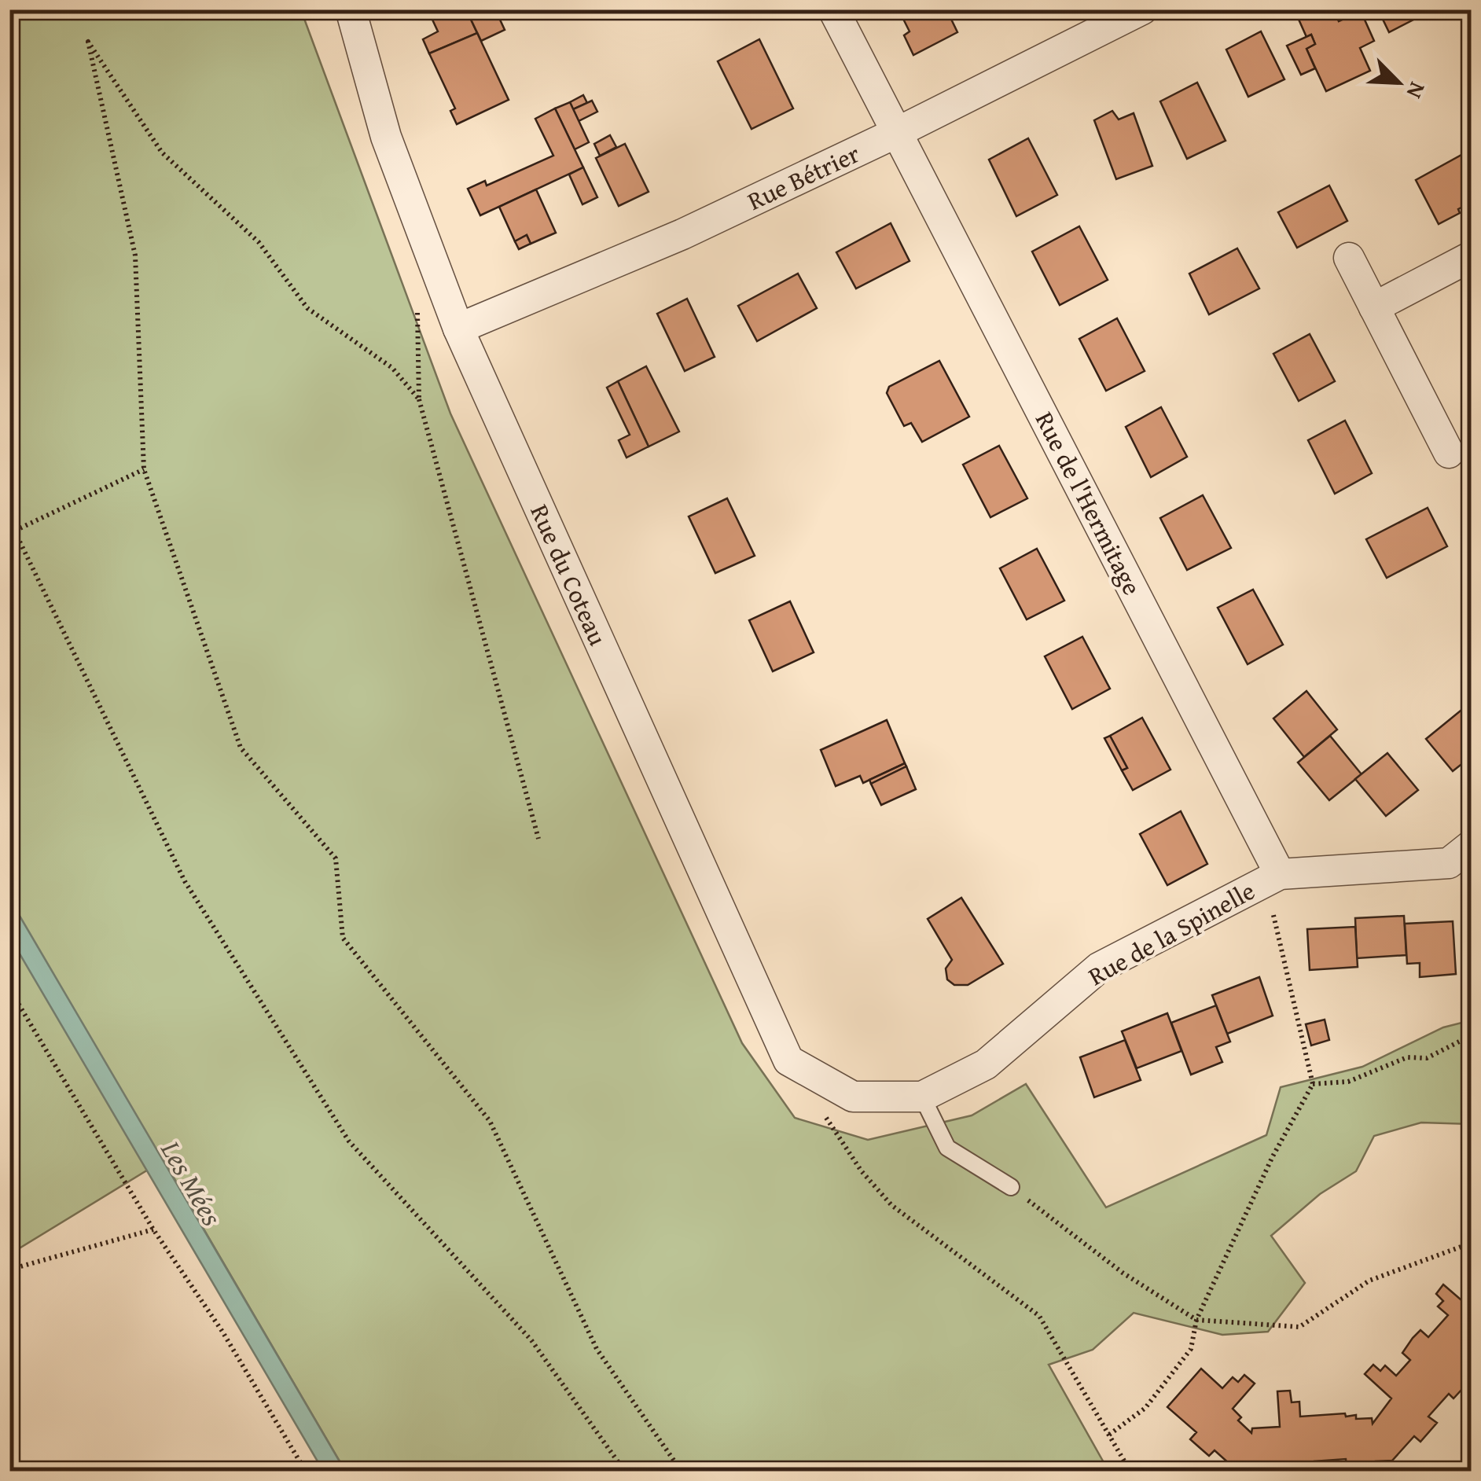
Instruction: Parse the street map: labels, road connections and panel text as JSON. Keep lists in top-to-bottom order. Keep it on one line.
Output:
{"streets":{"street":["Rue Bétrier","Rue de l'Hermitage","Rue du Coteau","Rue de la Spinelle"]},"crossings":[["Rue Bétrier","Rue de l'Hermitage"],["Rue Bétrier","Rue du Coteau"],["Rue de l'Hermitage","Rue de la Spinelle"],["Rue du Coteau","Rue de la Spinelle"]],"water":["Les Mées"],"north":"bottom right"}
